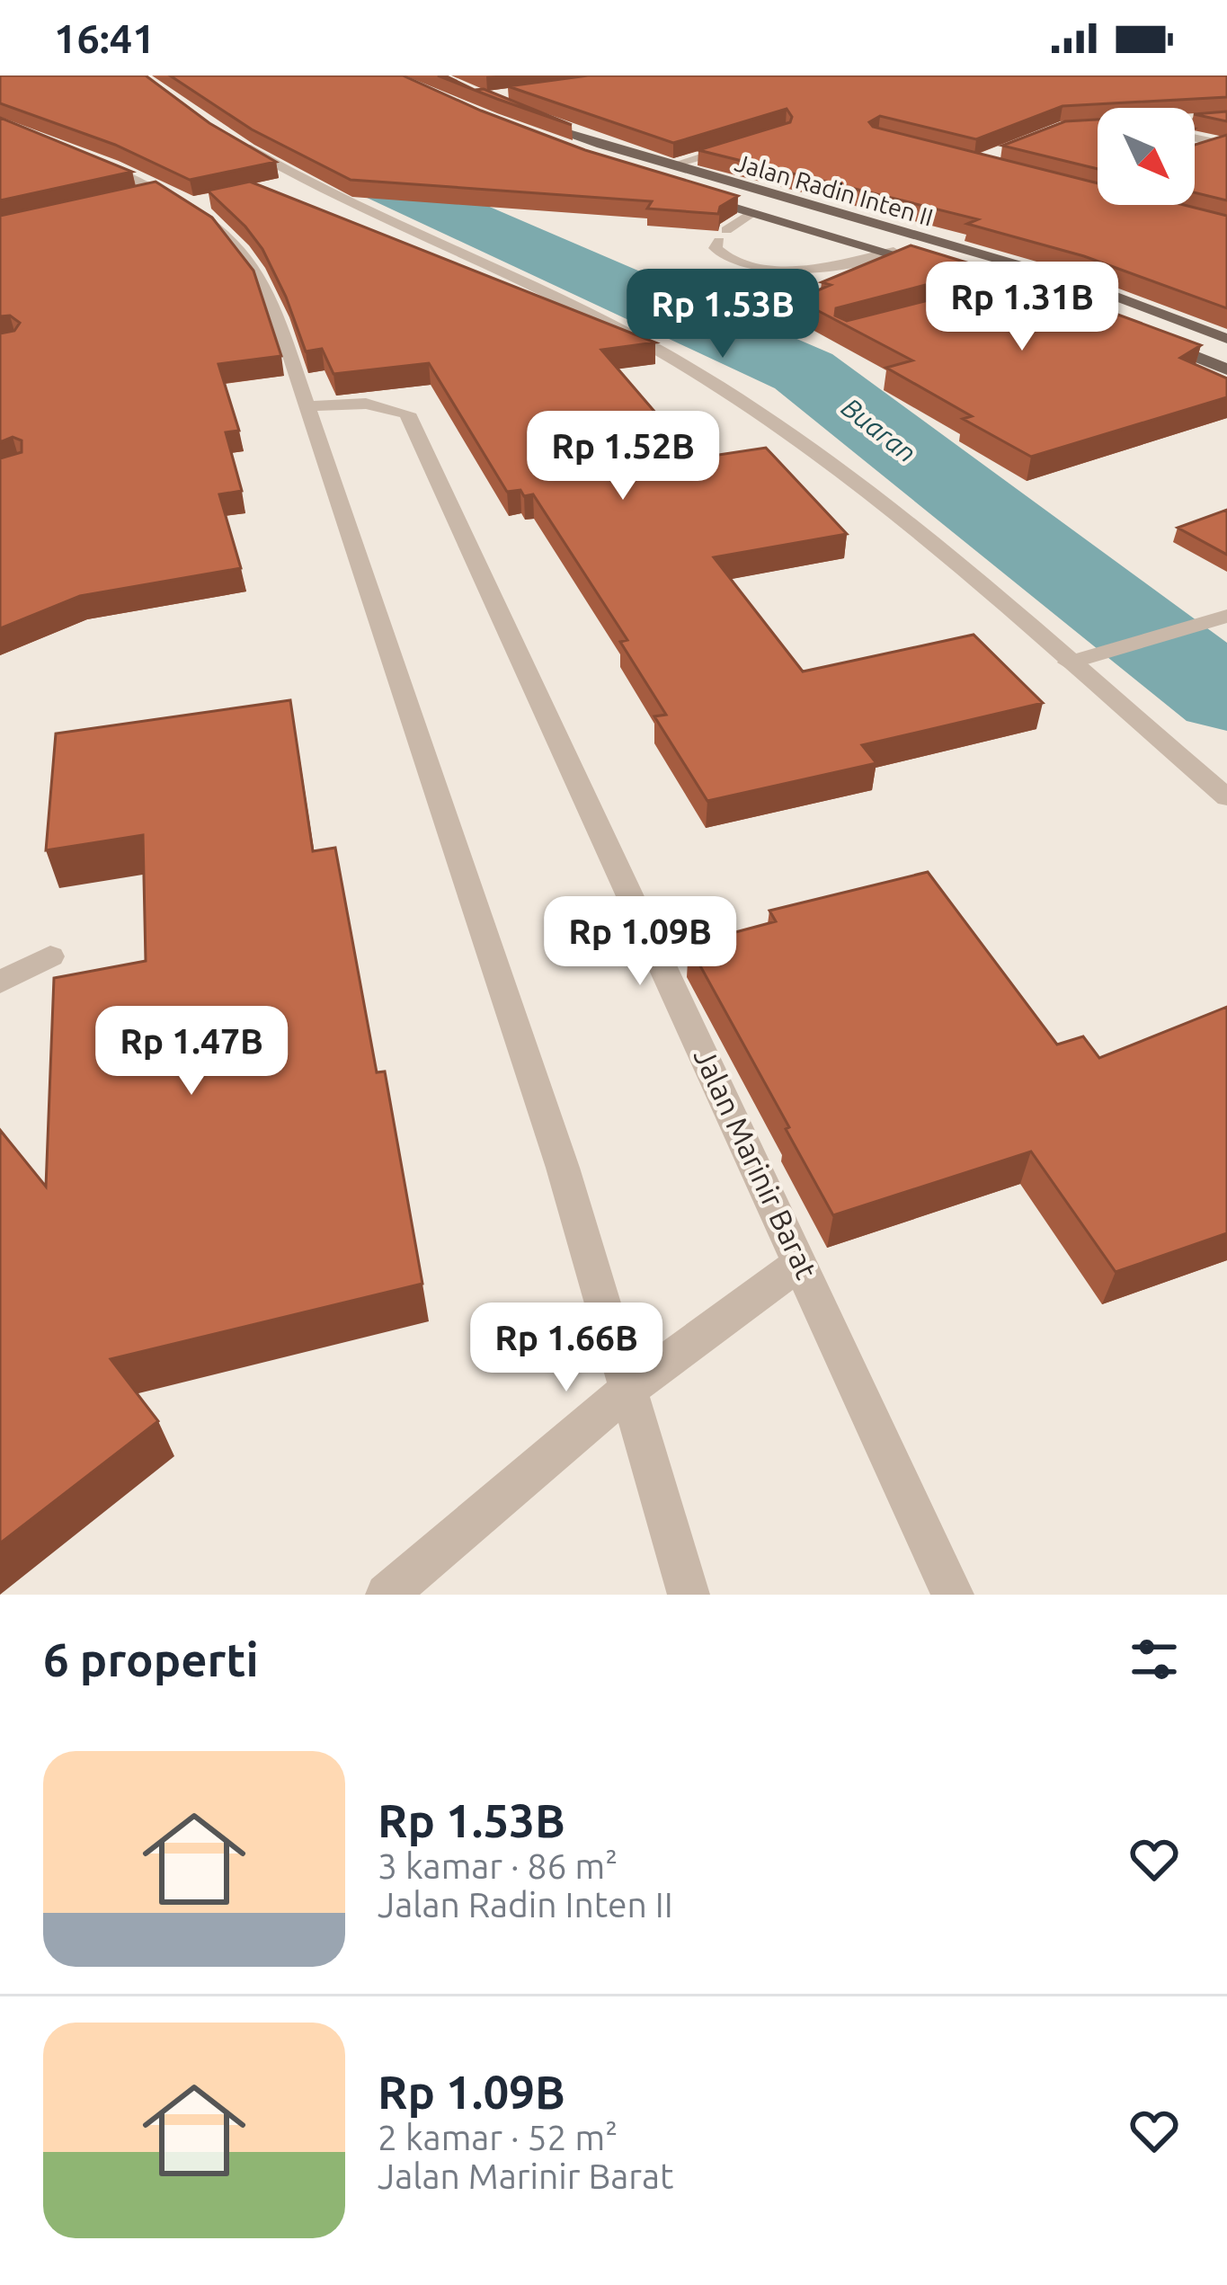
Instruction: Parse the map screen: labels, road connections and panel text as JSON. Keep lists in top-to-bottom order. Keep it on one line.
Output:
{"streets":{"main road":["Jalan Radin Inten II"],"street":["Jalan Marinir Barat"]},"water":["Buaran"],"north":"bottom right","page":{"status":"16:41","price":["Rp 1.31B","Rp 1.53B","Rp 1.52B","Rp 1.09B","Rp 1.47B","Rp 1.66B"],"heading":"6 properti","list":[{"name":"Rp 1.53B","note":"3 kamar · 86 m² · Jalan Radin Inten II"},{"name":"Rp 1.09B","note":"2 kamar · 52 m² · Jalan Marinir Barat"}]}}
